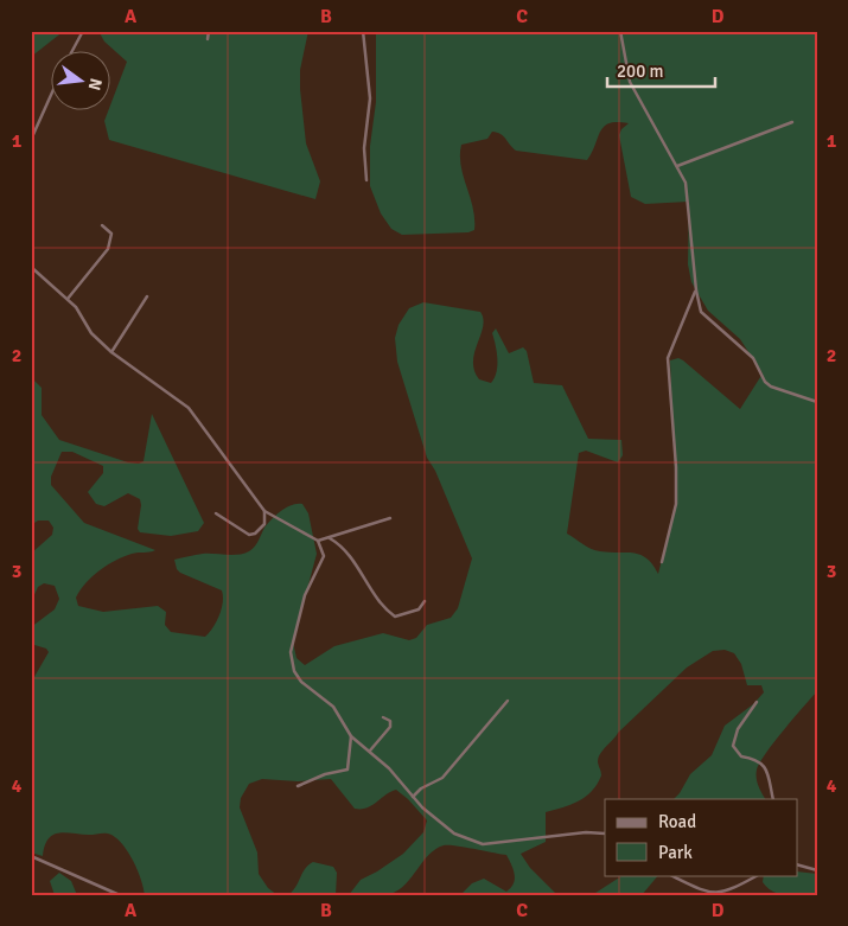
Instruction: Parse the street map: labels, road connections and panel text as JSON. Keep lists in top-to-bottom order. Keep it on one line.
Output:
{"legend":["Road","Park"],"scale_bar":"200 m","north":"right","grid":{"columns":["A","B","C","D"],"rows":["1","2","3","4"]}}
